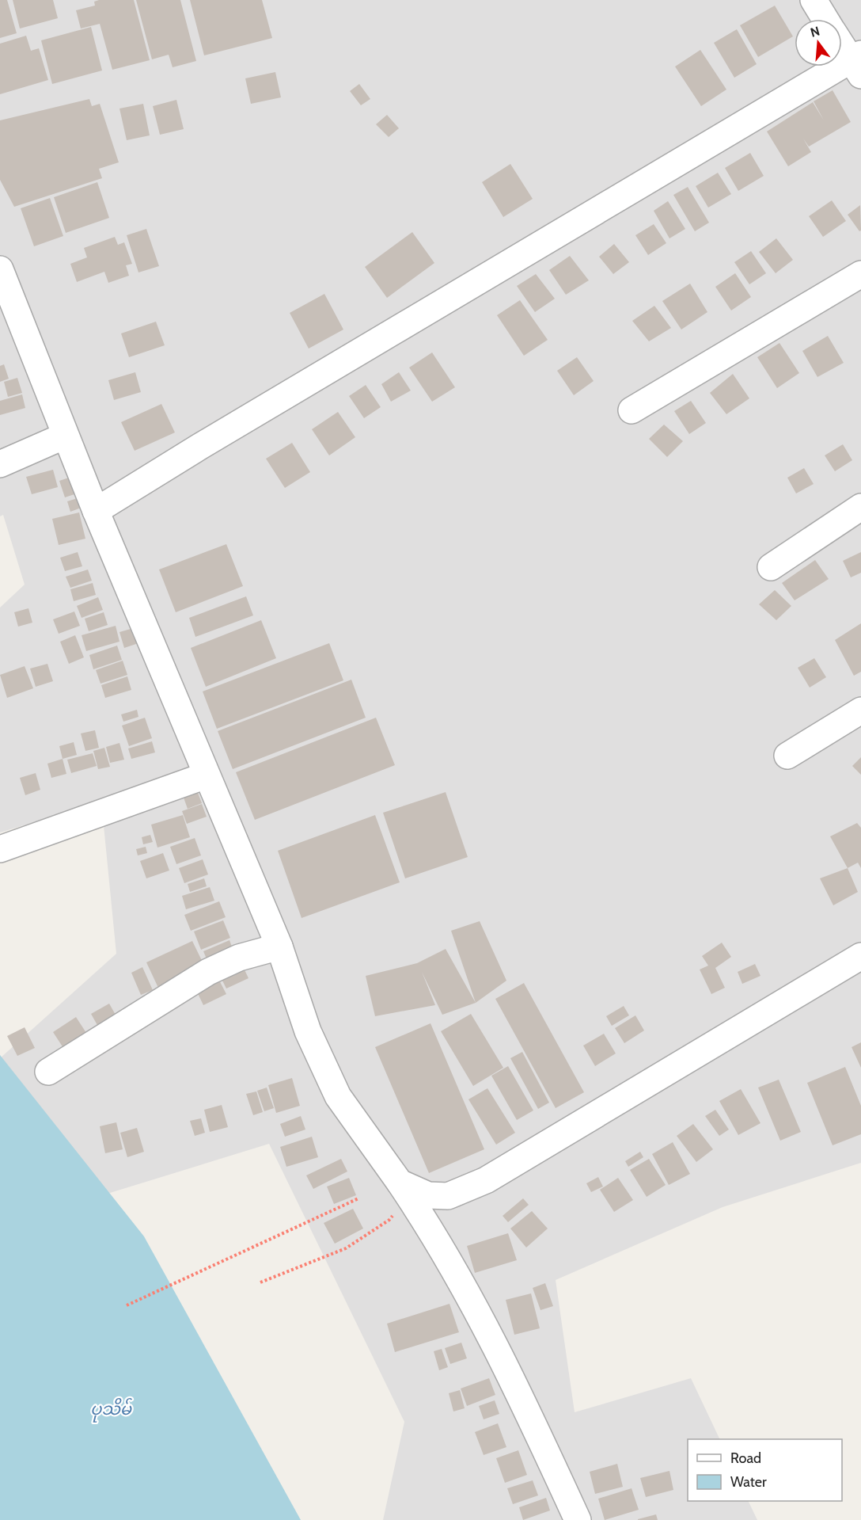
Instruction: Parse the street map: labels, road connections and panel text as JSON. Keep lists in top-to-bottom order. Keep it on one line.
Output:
{"water":["ပုသိမ်"],"legend":["Road","Water"],"north":"top"}
